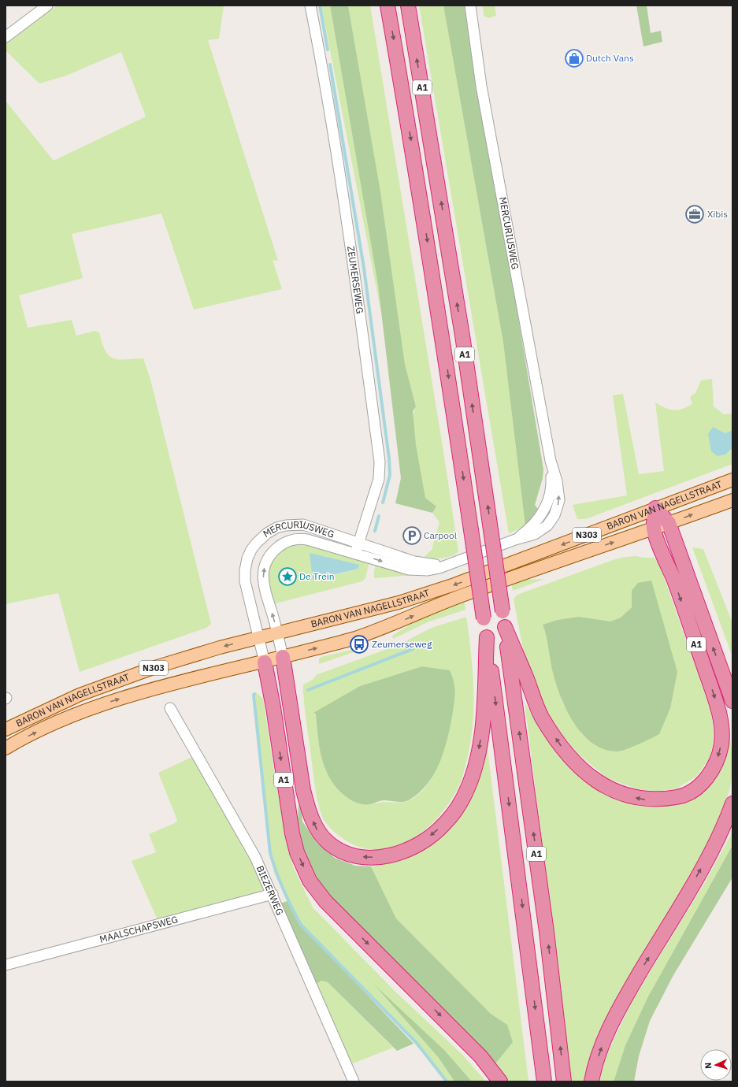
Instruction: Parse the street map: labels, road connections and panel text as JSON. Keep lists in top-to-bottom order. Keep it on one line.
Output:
{"streets":{"highway":["A1"],"main road":["BARON VAN NAGELLSTRAAT","N303"],"street":["MERCURIUSWEG","ZEUMERSEWEG","BIEZERWEG","MAALSCHAPSWEG"]},"crossings":[["A1","MERCURIUSWEG"],["A1","BARON VAN NAGELLSTRAAT"],["MERCURIUSWEG","ZEUMERSEWEG"],["MERCURIUSWEG","BARON VAN NAGELLSTRAAT"],["BIEZERWEG","MAALSCHAPSWEG"]],"places":{"shop":["Dutch Vans"],"office":["Xibis"],"parking":["Carpool"],"place":["De Trein"],"bus stop":["Zeumerseweg"]},"north":"left"}
